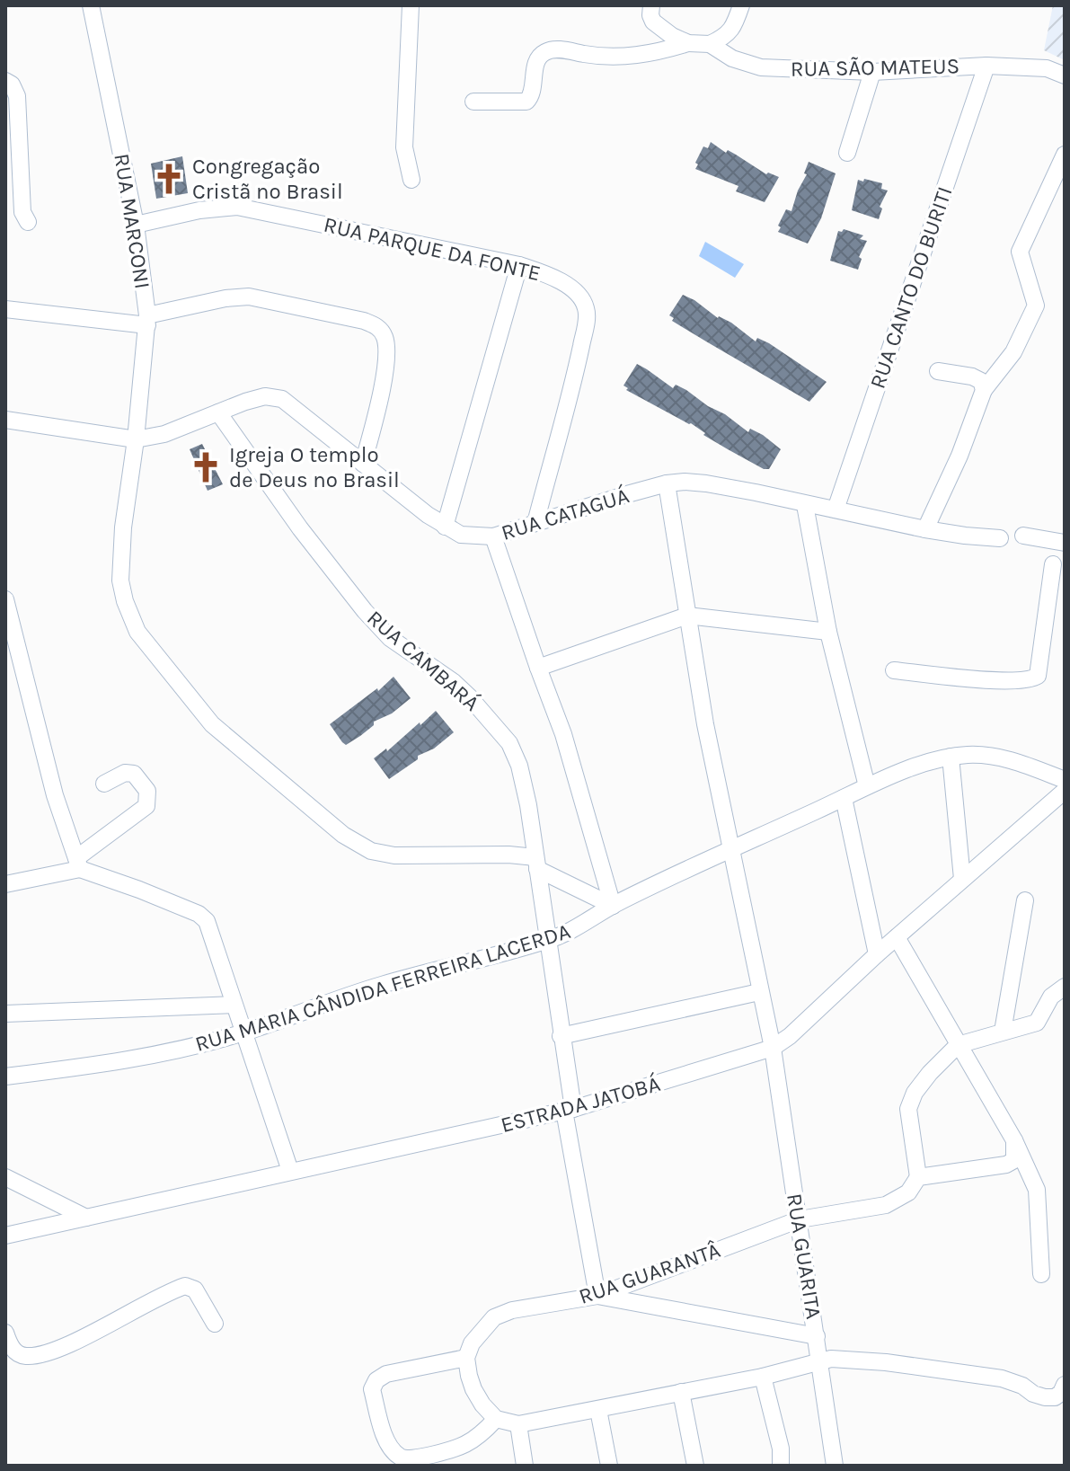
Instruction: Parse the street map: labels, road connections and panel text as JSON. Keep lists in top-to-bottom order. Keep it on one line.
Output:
{"streets":{"street":["RUA SÃO MATEUS","RUA MARCONI","RUA PARQUE DA FONTE","RUA CANTO DO BURITI","RUA CATAGUÁ","RUA CAMBARÁ","RUA MARIA CÂNDIDA FERREIRA LACERDA","ESTRADA JATOBÁ","RUA GUARITA","RUA GUARANTÂ"]},"crossings":[["RUA SÃO MATEUS","RUA CANTO DO BURITI"],["RUA MARCONI","RUA PARQUE DA FONTE"],["RUA MARCONI","RUA CATAGUÁ"],["RUA MARCONI","RUA CAMBARÁ"],["RUA PARQUE DA FONTE","RUA CATAGUÁ"],["RUA CANTO DO BURITI","RUA CATAGUÁ"],["RUA CATAGUÁ","RUA CAMBARÁ"],["RUA CAMBARÁ","RUA MARIA CÂNDIDA FERREIRA LACERDA"],["RUA CAMBARÁ","ESTRADA JATOBÁ"],["RUA CAMBARÁ","RUA GUARANTÂ"],["RUA MARIA CÂNDIDA FERREIRA LACERDA","RUA GUARITA"],["ESTRADA JATOBÁ","RUA GUARITA"],["RUA GUARITA","RUA GUARANTÂ"]],"places":{"church":["Congregação Cristã no Brasil","Igreja O templo de Deus no Brasil"]}}
